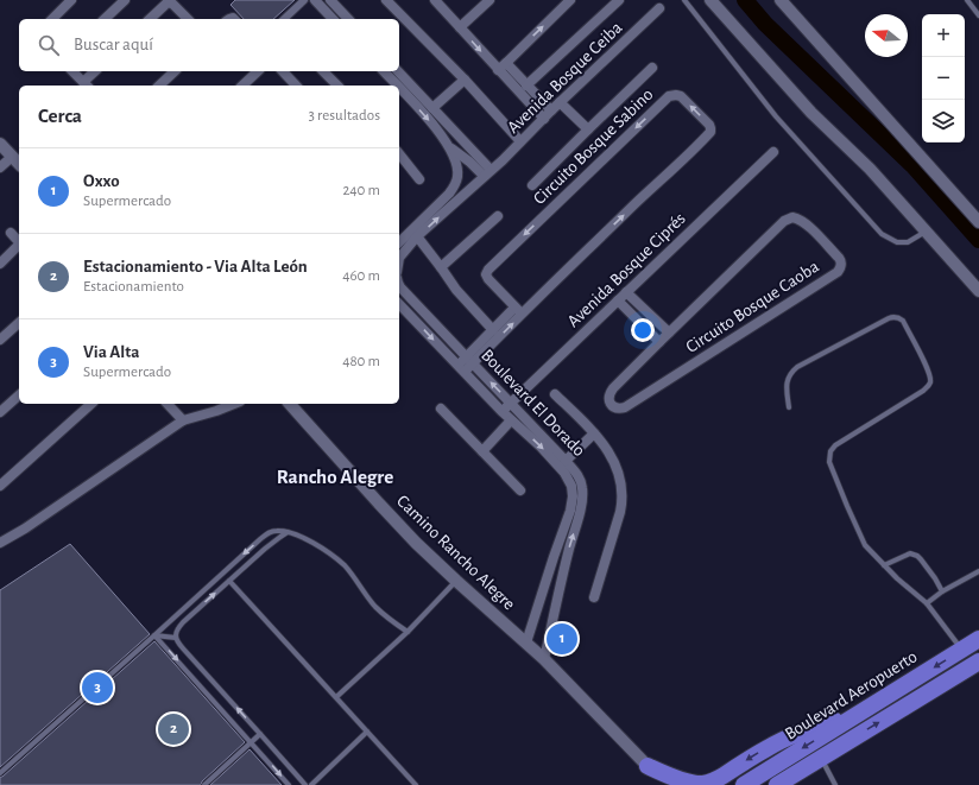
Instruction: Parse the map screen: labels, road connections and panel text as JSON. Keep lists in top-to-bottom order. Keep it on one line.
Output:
{"streets":{"highway":["Boulevard Aeropuerto"],"street":["Avenida Bosque Ceiba","Circuito Bosque Sabino","Avenida Bosque Ciprés","Circuito Bosque Caoba","Boulevard El Dorado","Camino Rancho Alegre"]},"crossings":[["Circuito Bosque Sabino","Boulevard El Dorado"],["Avenida Bosque Ciprés","Boulevard El Dorado"],["Boulevard El Dorado","Camino Rancho Alegre"]],"districts":["Rancho Alegre"],"north":"left","page":{"map_buttons":["+","−"],"search":"Buscar aquí","heading":["Cerca","3 resultados"],"list":[{"mark":"1","name":"Oxxo","note":"Supermercado","value":"240 m"},{"mark":"2","name":"Estacionamiento - Via Alta León","note":"Estacionamiento","value":"460 m"},{"mark":"3","name":"Via Alta","note":"Supermercado","value":"480 m"}],"pins":["1","3","2"]}}
